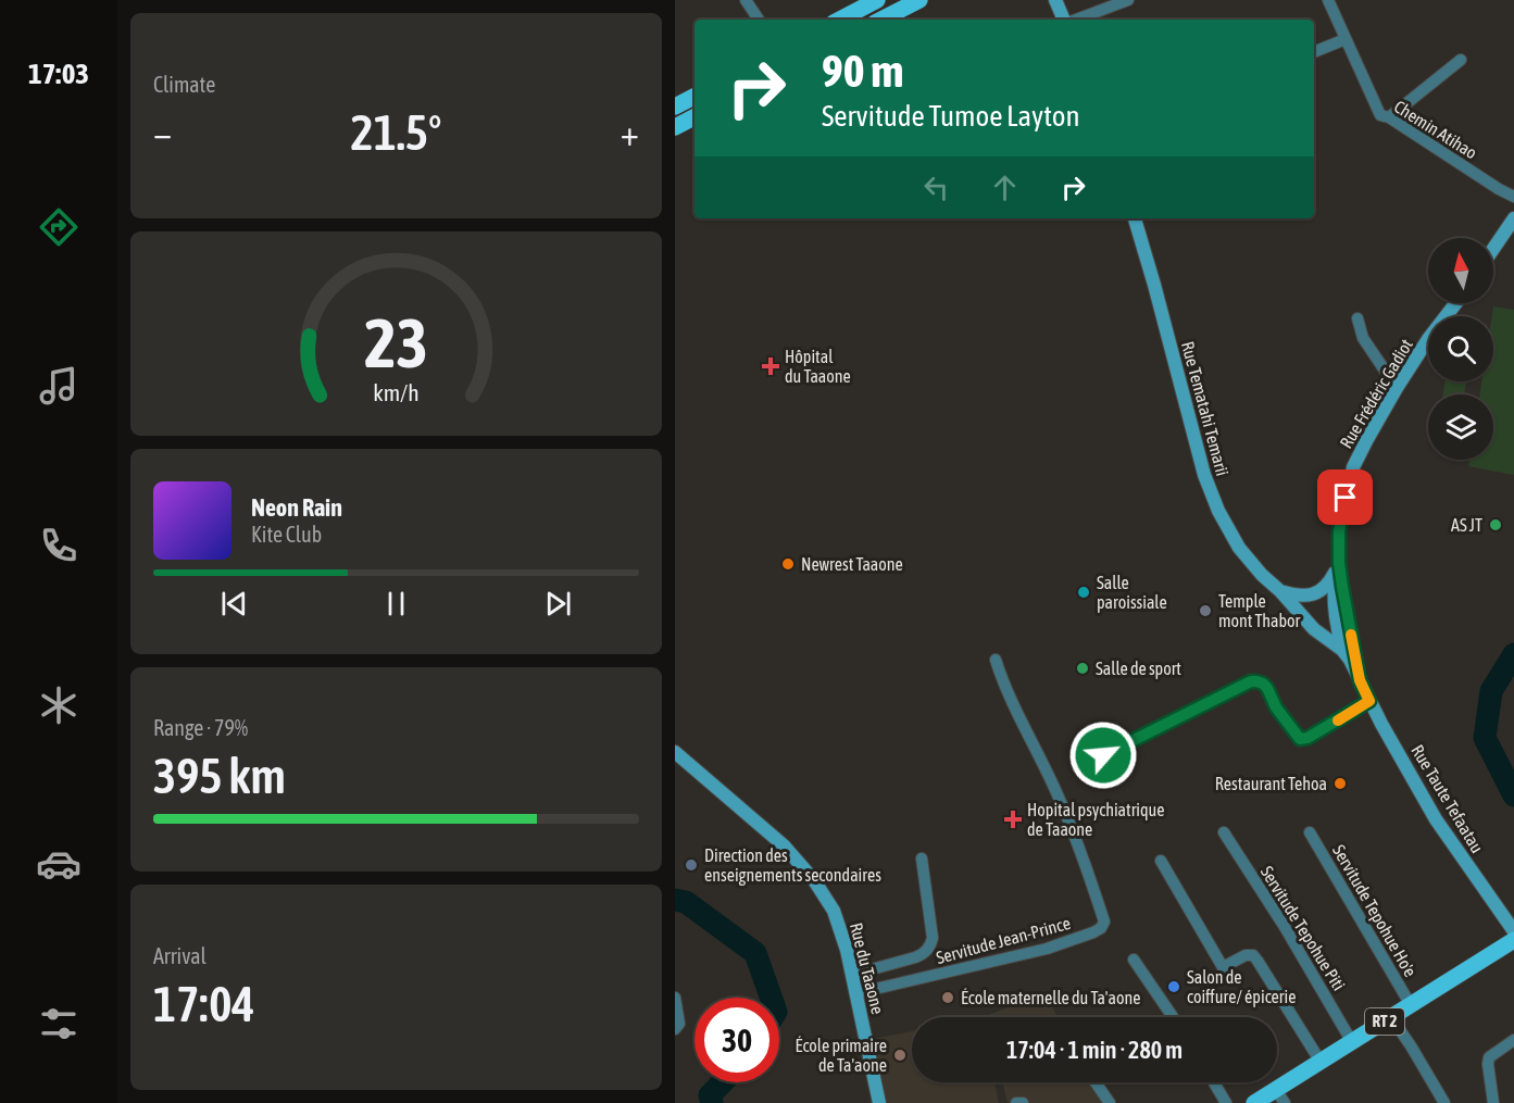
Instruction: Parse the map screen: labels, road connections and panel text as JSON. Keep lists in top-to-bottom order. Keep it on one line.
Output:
{"streets":{"main road":["Rue Frédéric Gadiot","Rue Tematahi Temarii","Rue Taute Tefaatau","Rue du Taaone","RT 2"],"street":["Chemin Atihao","Servitude Tepohue Ho'e","Servitude Tepohue Piti","Servitude Jean-Prince"]},"crossings":[["Rue Frédéric Gadiot","Rue Tematahi Temarii"],["Rue Frédéric Gadiot","Rue Taute Tefaatau"],["Rue Tematahi Temarii","Rue Taute Tefaatau"],["Servitude Tepohue Ho'e","RT 2"],["Servitude Tepohue Piti","RT 2"],["Servitude Jean-Prince","Rue du Taaone"]],"places":{"health":["Hôpital du Taaone","Hopital psychiatrique de Taaone"],"other":["AS JT","Newrest Taaone","Salle paroissiale","Temple mont Thabor","Salle de sport","Restaurant Tehoa","Direction des enseignements secondaires","Salon de coiffure/ épicerie","École maternelle du Ta'aone","École primaire de Ta'aone"]},"north":"top","page":{"tabs":"17:03","tile":["Climate",["Range · 79%","395 km"],["Arrival","17:04"]],"turn":["90 m","Servitude Tumoe Layton"],"heat":["−","21.5°","+"],"song":["Neon Rain","Kite Club"],"limit":"30","trip":"17:04 · 1 min · 280 m","gauge":["23","km/h"]}}
